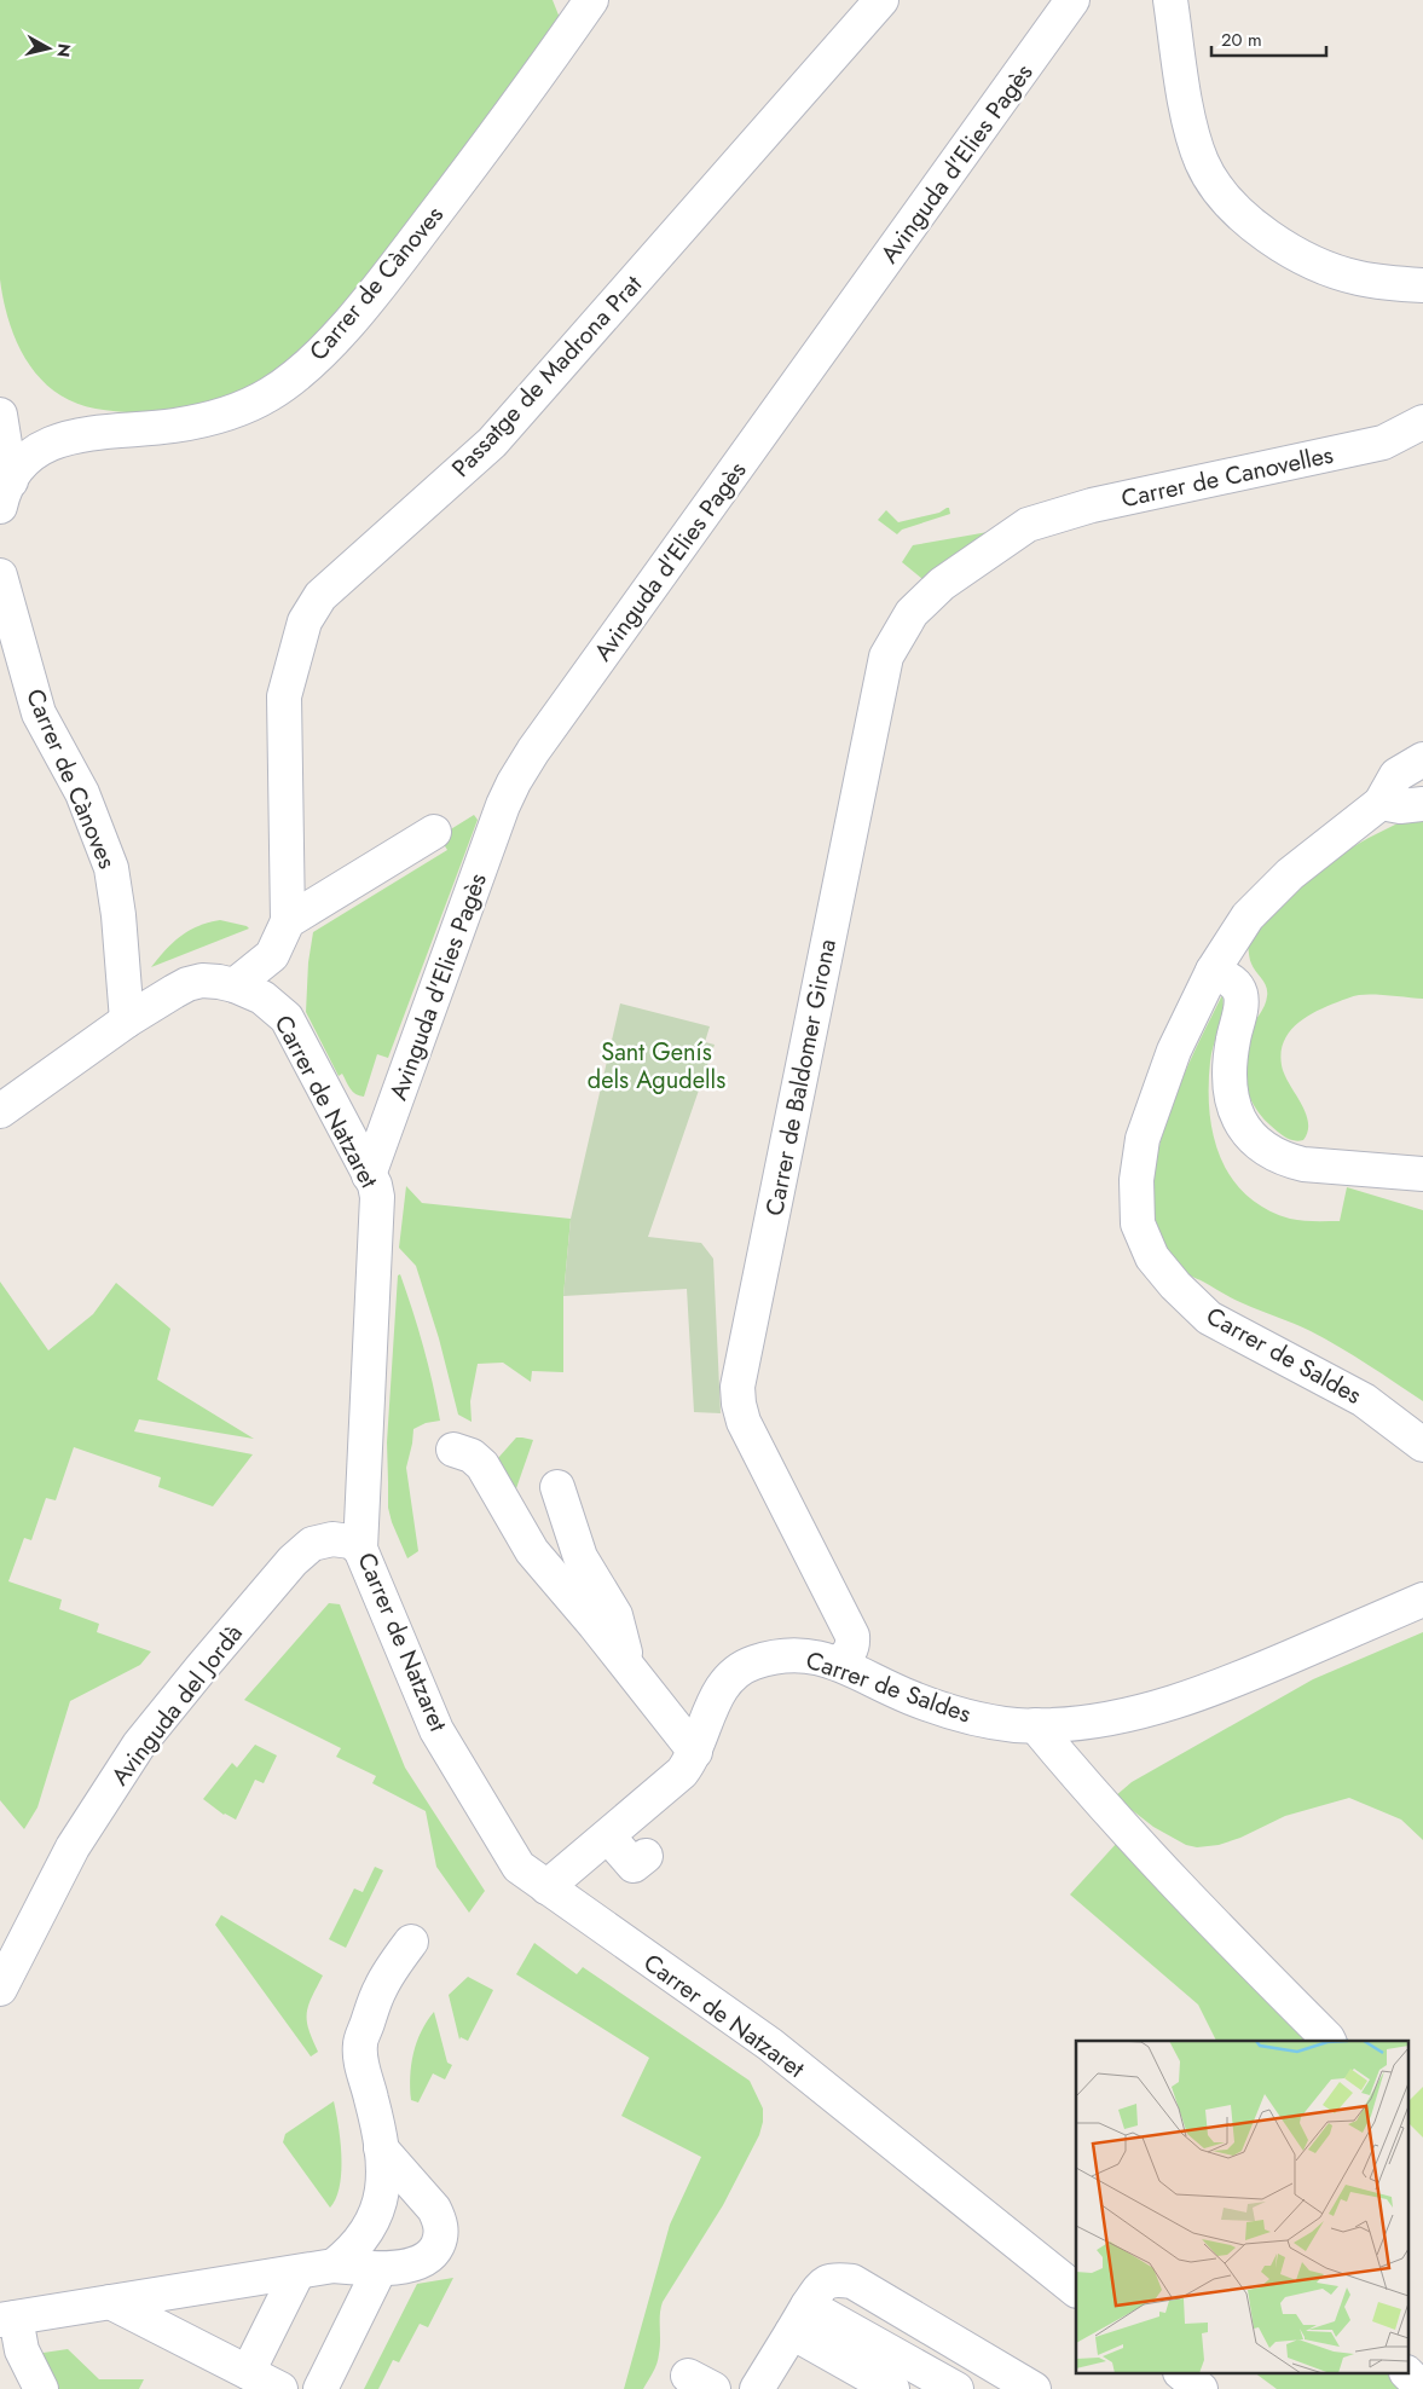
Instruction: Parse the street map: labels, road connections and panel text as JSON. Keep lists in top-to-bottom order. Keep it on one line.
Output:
{"streets":{"street":["Avinguda d'Elies Pagès","Carrer de Cànoves","Passatge de Madrona Prat","Carrer de Canovelles","Carrer de Baldomer Girona","Carrer de Natzaret","Carrer de Saldes","Avinguda del Jordà"]},"crossings":[["Avinguda d'Elies Pagès","Carrer de Natzaret"],["Carrer de Cànoves","Carrer de Natzaret"],["Carrer de Canovelles","Carrer de Baldomer Girona"],["Carrer de Baldomer Girona","Carrer de Saldes"],["Carrer de Natzaret","Carrer de Saldes"],["Carrer de Natzaret","Avinguda del Jordà"]],"parks":["Sant Genís dels Agudells"],"scale_bar":"20 m","north":"right"}
